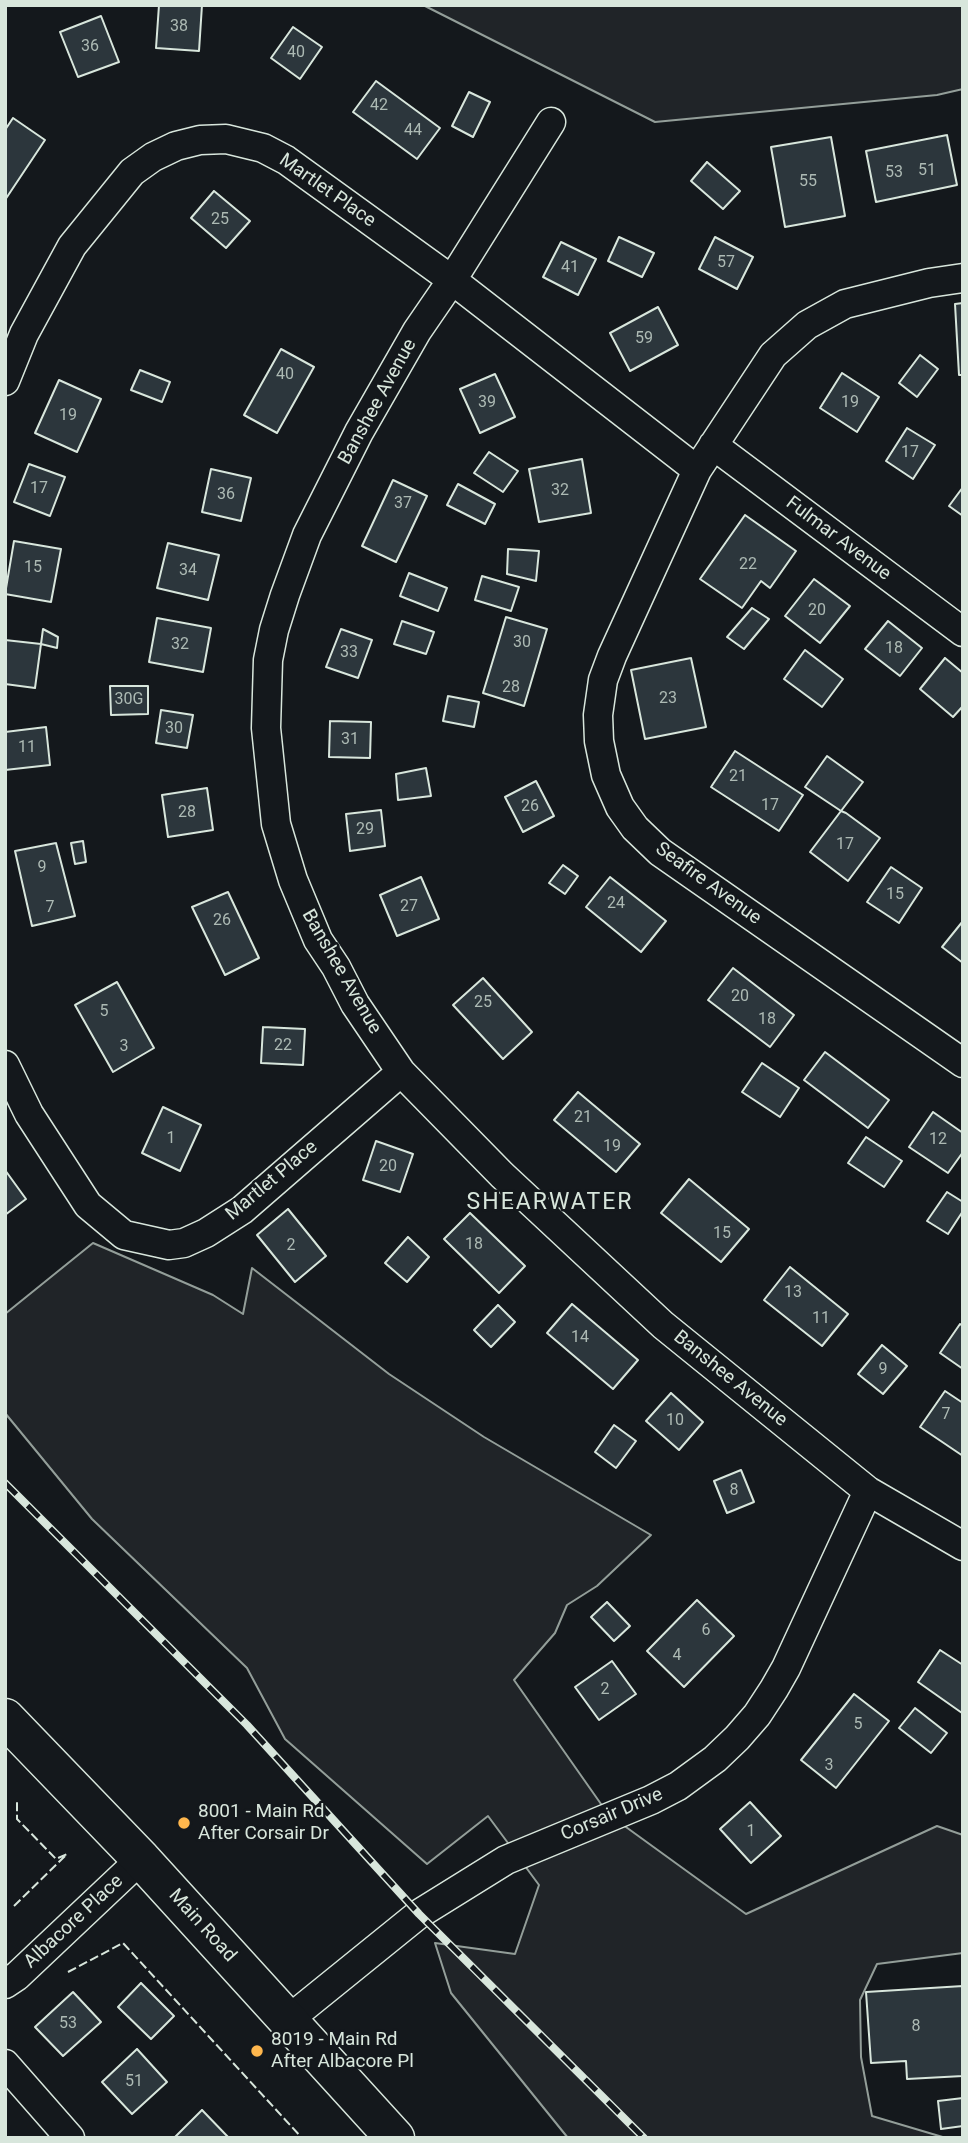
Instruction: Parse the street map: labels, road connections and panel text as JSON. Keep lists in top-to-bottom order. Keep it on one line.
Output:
{"streets":{"main road":["Main Road"],"street":["Martlet Place","Banshee Avenue","Fulmar Avenue","Seafire Avenue","Corsair Drive","Albacore Place"]},"crossings":[["Martlet Place","Banshee Avenue"],["Martlet Place","Seafire Avenue"],["Banshee Avenue","Corsair Drive"],["Fulmar Avenue","Seafire Avenue"],["Corsair Drive","Main Road"],["Albacore Place","Main Road"]],"districts":["SHEARWATER"],"places":["8001 - Main Rd After Corsair Dr","8019 - Main Rd After Albacore Pl"],"house_numbers":["38","36","40","42","44","51","53","55","25","57","41","59","40","39","19","19","17","17","32","36","37","22","15","34","20","30","32","18","33","28","23","30G","30","31","11","21","17","26","28","29","17","9","15","24","27","7","26","20","25","5","18","22","3","21","1","12","19","20","15","18","2","13","11","14","9","7","10","8","6","4","2","5","3","1","53","8","51"]}
